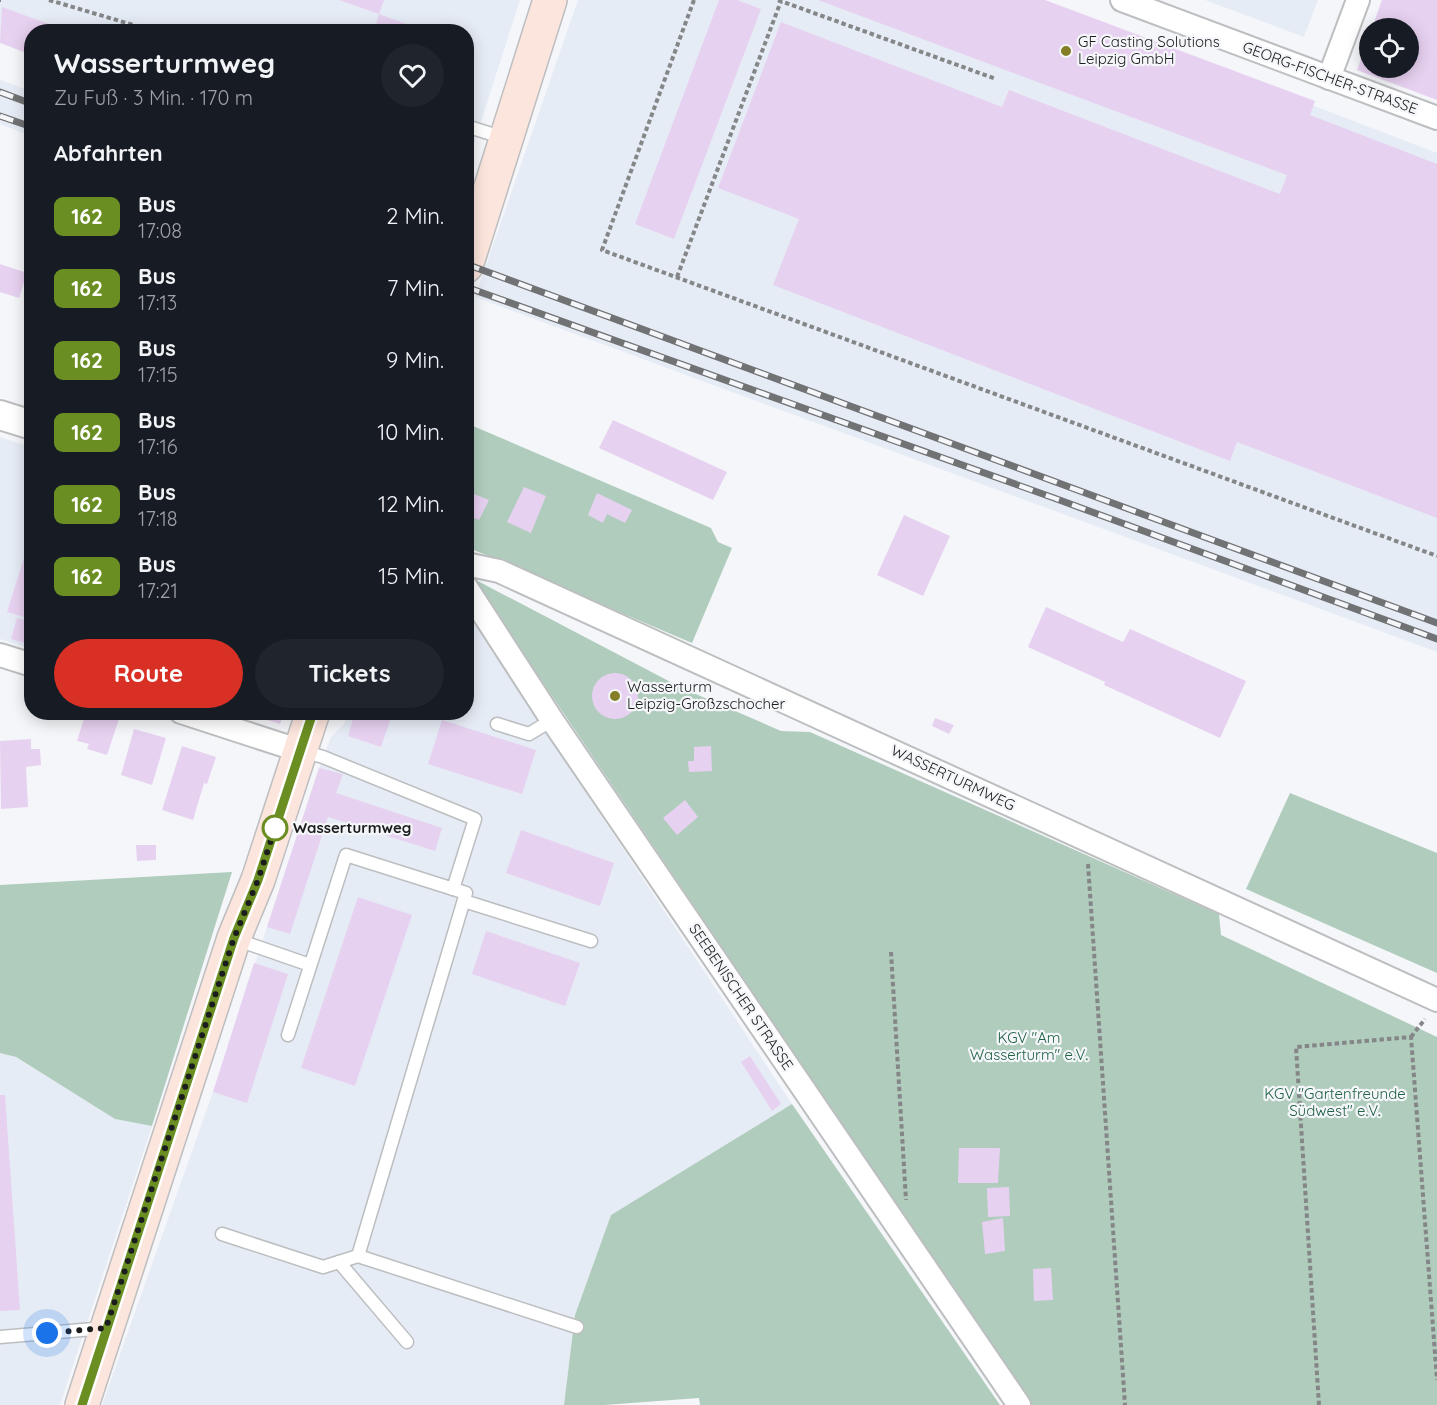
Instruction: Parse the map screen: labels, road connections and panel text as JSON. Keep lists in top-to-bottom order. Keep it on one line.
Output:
{"streets":{"street":["GEORG-FISCHER-STRASSE","WASSERTURMWEG","SEEBENISCHER STRASSE"]},"parks":["KGV \"Am Wasserturm\" e.V.","KGV \"Gartenfreunde Südwest\" e.V."],"places":["GF Casting Solutions Leipzig GmbH","Wasserturm Leipzig-Großzschocher","Wasserturmweg"],"lines":["bus line 162"],"page":{"heading":[["Wasserturmweg","Zu Fuß · 3 Min. · 170 m"],"Abfahrten"],"list":[{"mark":"162","name":"Bus","note":"17:08","value":"2 Min."},{"mark":"162","name":"Bus","note":"17:13","value":"7 Min."},{"mark":"162","name":"Bus","note":"17:15","value":"9 Min."},{"mark":"162","name":"Bus","note":"17:16","value":"10 Min."},{"mark":"162","name":"Bus","note":"17:18","value":"12 Min."},{"mark":"162","name":"Bus","note":"17:21","value":"15 Min."}],"buttons":["Route","Tickets"]}}
